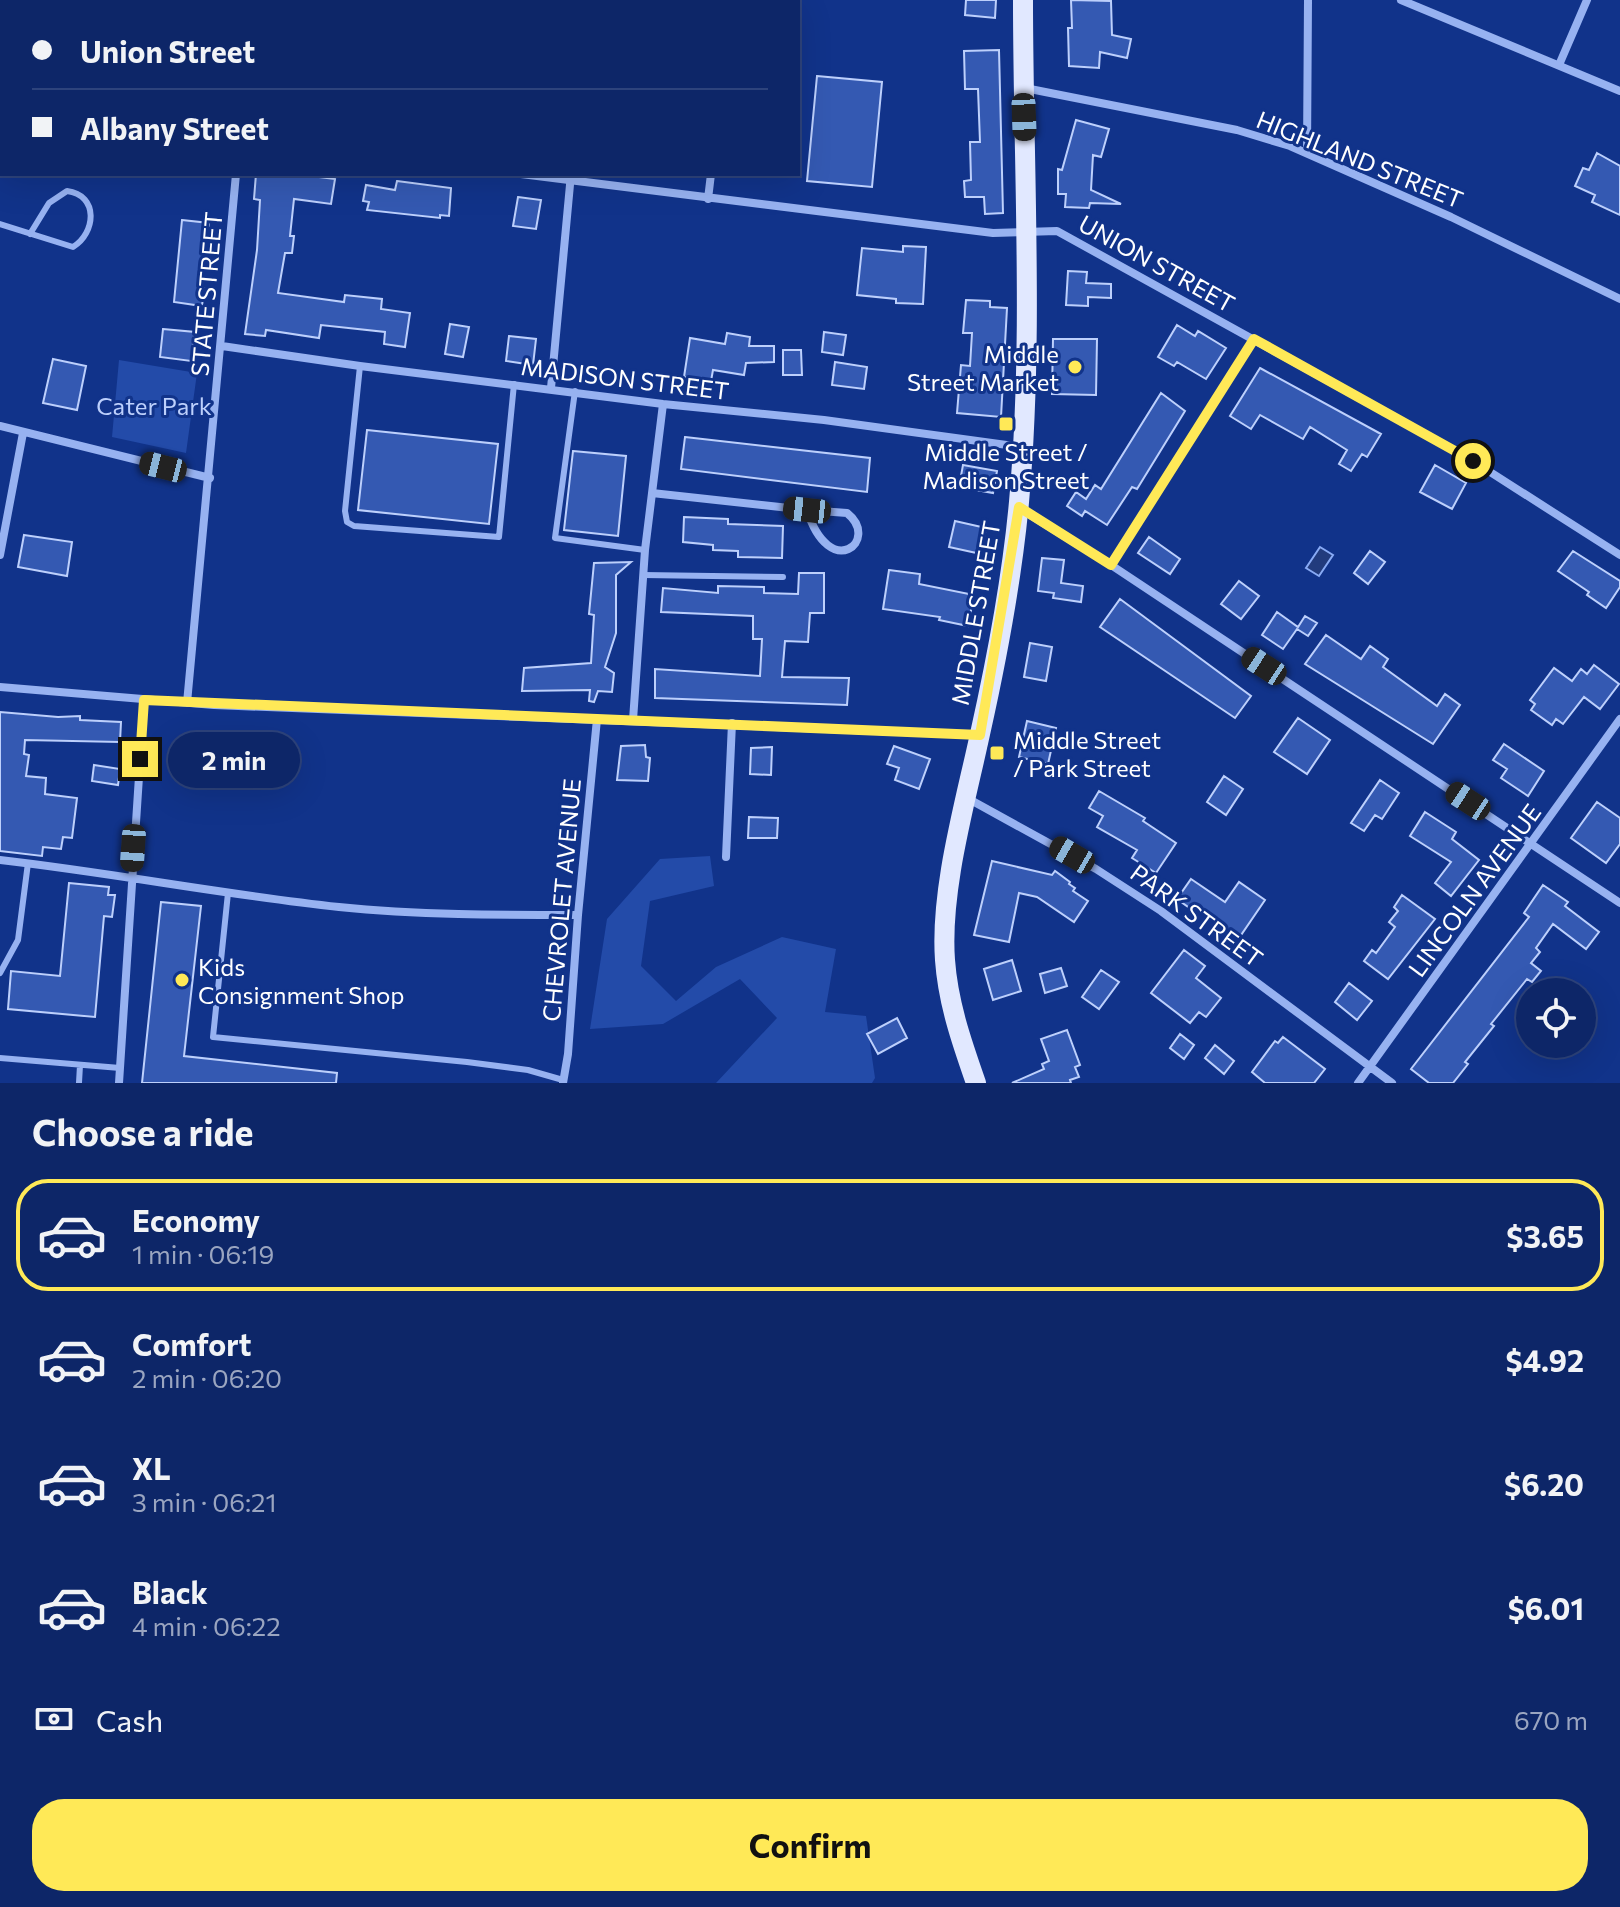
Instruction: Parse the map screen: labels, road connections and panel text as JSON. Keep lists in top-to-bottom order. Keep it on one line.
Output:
{"streets":{"main road":["MIDDLE STREET"],"street":["HIGHLAND STREET","UNION STREET","STATE STREET","MADISON STREET","LINCOLN AVENUE","CHEVROLET AVENUE","PARK STREET"]},"crossings":[["HIGHLAND STREET","MIDDLE STREET"],["UNION STREET","MIDDLE STREET"],["STATE STREET","MADISON STREET"],["MADISON STREET","MIDDLE STREET"],["MIDDLE STREET","PARK STREET"],["LINCOLN AVENUE","PARK STREET"]],"parks":["Cater Park"],"places":{"other":["Middle Street Market","Kids Consignment Shop"],"transit":["Middle Street / Madison Street","Middle Street / Park Street"]},"page":{"banner":["Union Street","Albany Street"],"bubble":"2 min","heading":"Choose a ride","list":[{"name":"Economy","note":"1 min · 06:19","value":"$3.65"},{"name":"Comfort","note":"2 min · 06:20","value":"$4.92"},{"name":"XL","note":"3 min · 06:21","value":"$6.20"},{"name":"Black","note":"4 min · 06:22","value":"$6.01"}],"pay":["Cash","670 m"],"buttons":"Confirm"}}
